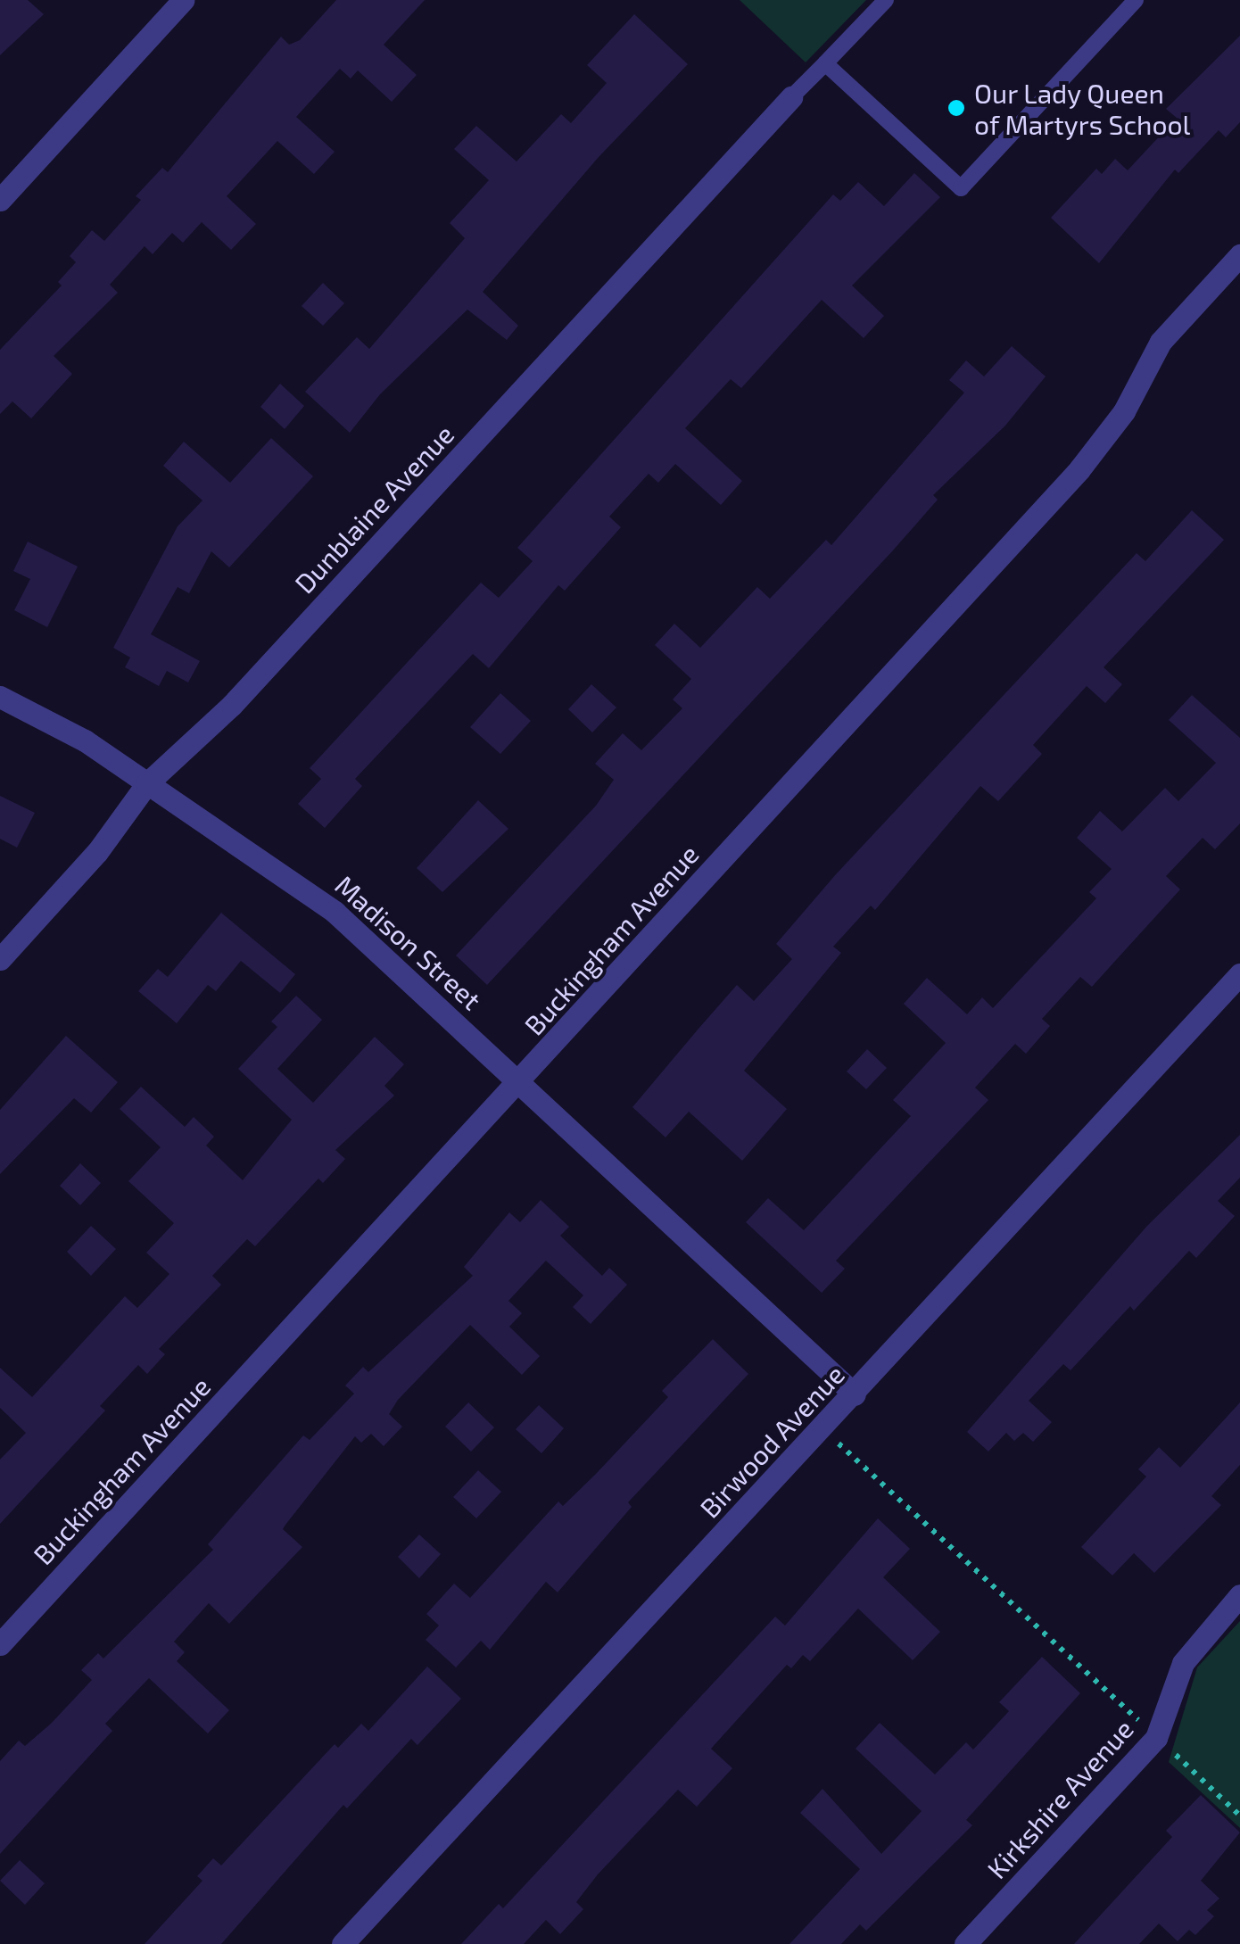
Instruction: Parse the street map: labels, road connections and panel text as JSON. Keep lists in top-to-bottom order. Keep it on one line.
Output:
{"streets":{"street":["Dunblaine Avenue","Buckingham Avenue","Madison Street","Birwood Avenue","Kirkshire Avenue"]},"crossings":[["Dunblaine Avenue","Madison Street"],["Buckingham Avenue","Madison Street"],["Madison Street","Birwood Avenue"]],"places":["Our Lady Queen of Martyrs School"]}
